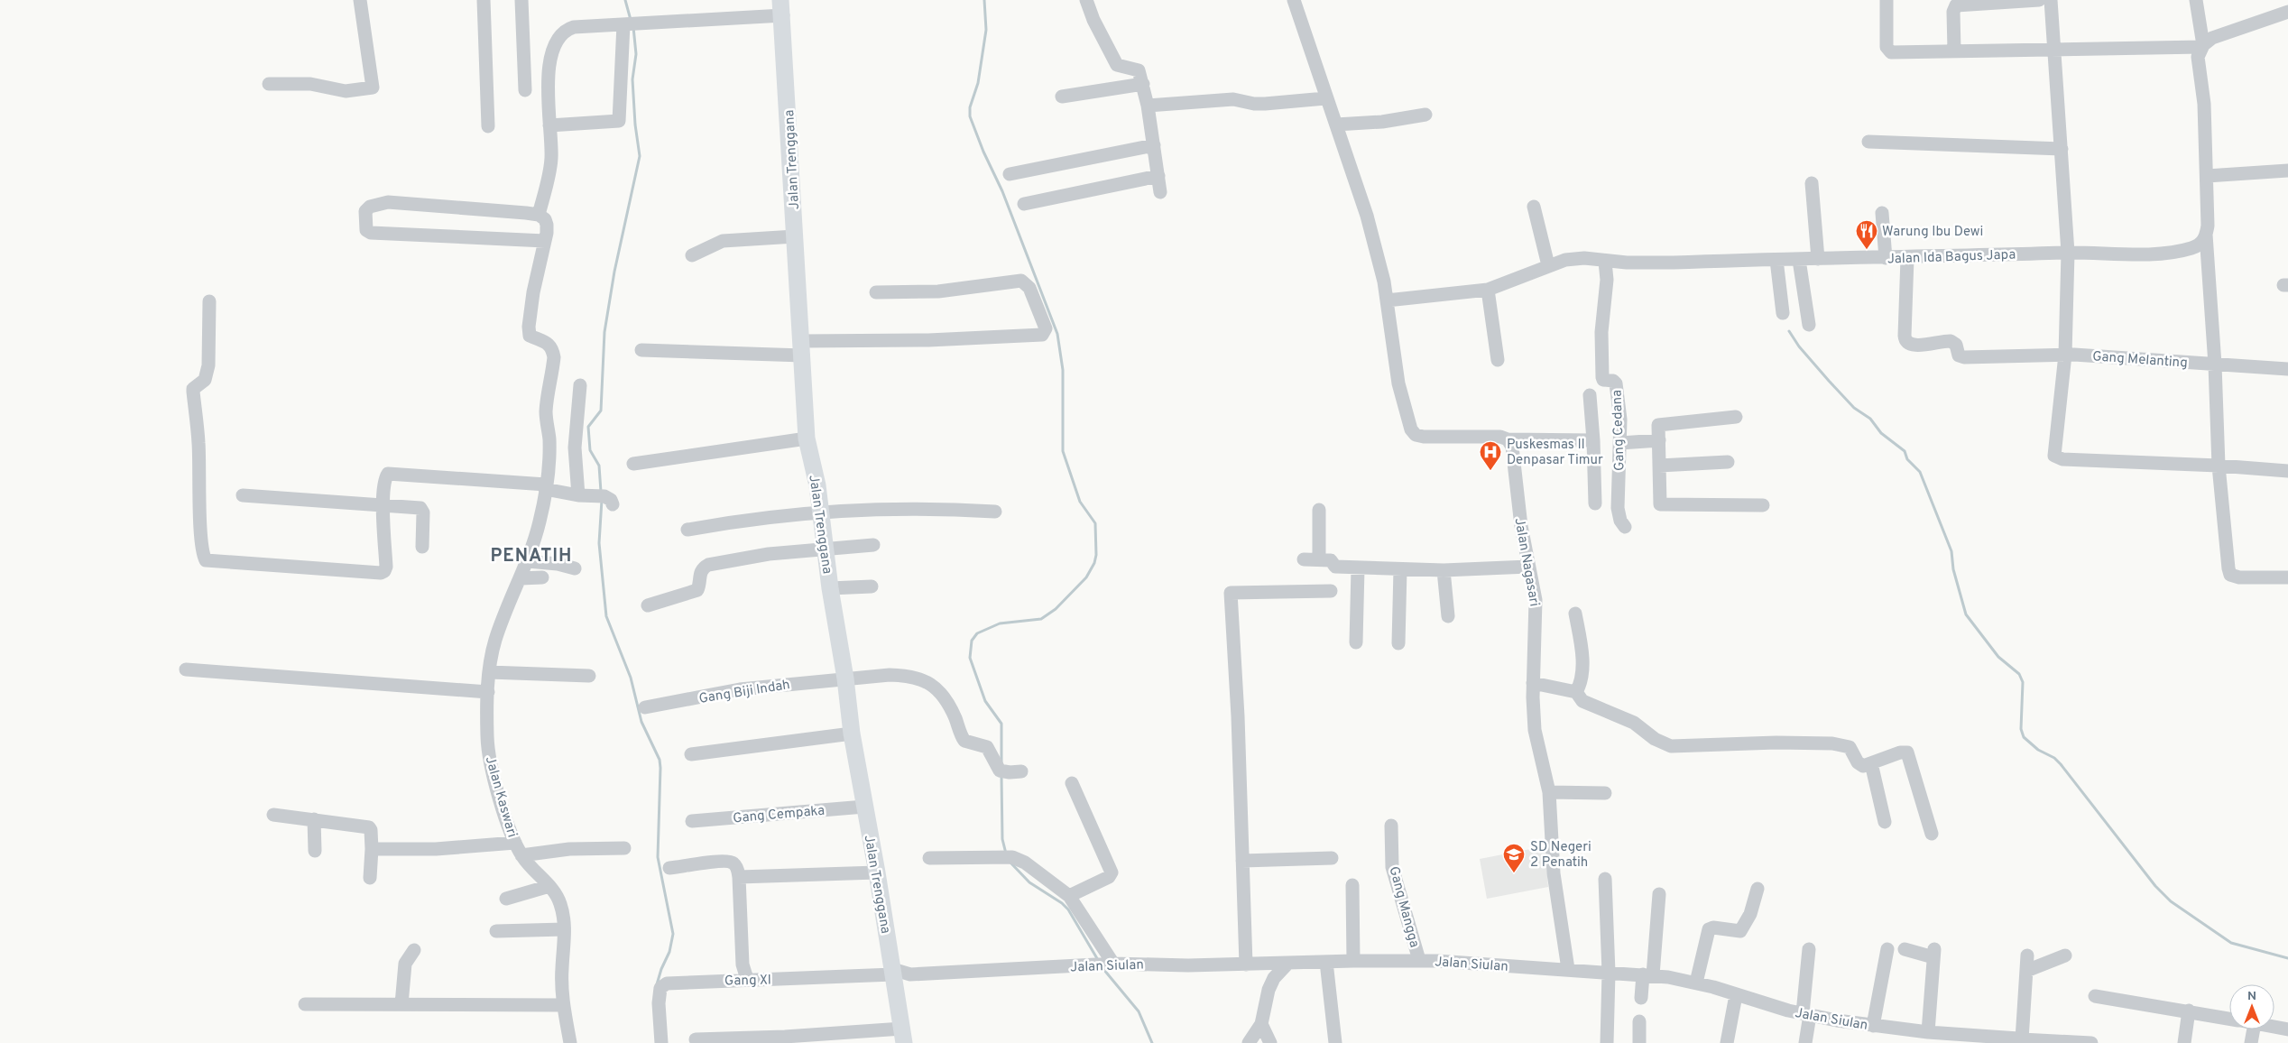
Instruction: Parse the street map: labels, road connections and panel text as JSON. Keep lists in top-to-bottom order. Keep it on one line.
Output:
{"streets":{"main road":["Jalan Trenggana"],"street":["Jalan Ida Bagus Japa","Gang Melanting","Gang Cedana","Jalan Nagasari","Gang Biji Indah","Jalan Kaswari","Gang Cempaka","Gang Mangga","Jalan Siulan","Gang XI"]},"crossings":[["Jalan Trenggana","Gang Biji Indah"],["Jalan Trenggana","Gang Cempaka"],["Jalan Trenggana","Jalan Siulan"],["Jalan Trenggana","Gang XI"],["Jalan Ida Bagus Japa","Gang Melanting"],["Jalan Ida Bagus Japa","Gang Cedana"],["Jalan Nagasari","Jalan Siulan"],["Gang Mangga","Jalan Siulan"],["Jalan Siulan","Gang XI"]],"districts":["PENATIH"],"places":{"restaurant":["Warung Ibu Dewi"],"hospital":["Puskesmas II Denpasar Timur"],"school or university":["SD Negeri 2 Penatih"]},"north":"top"}
